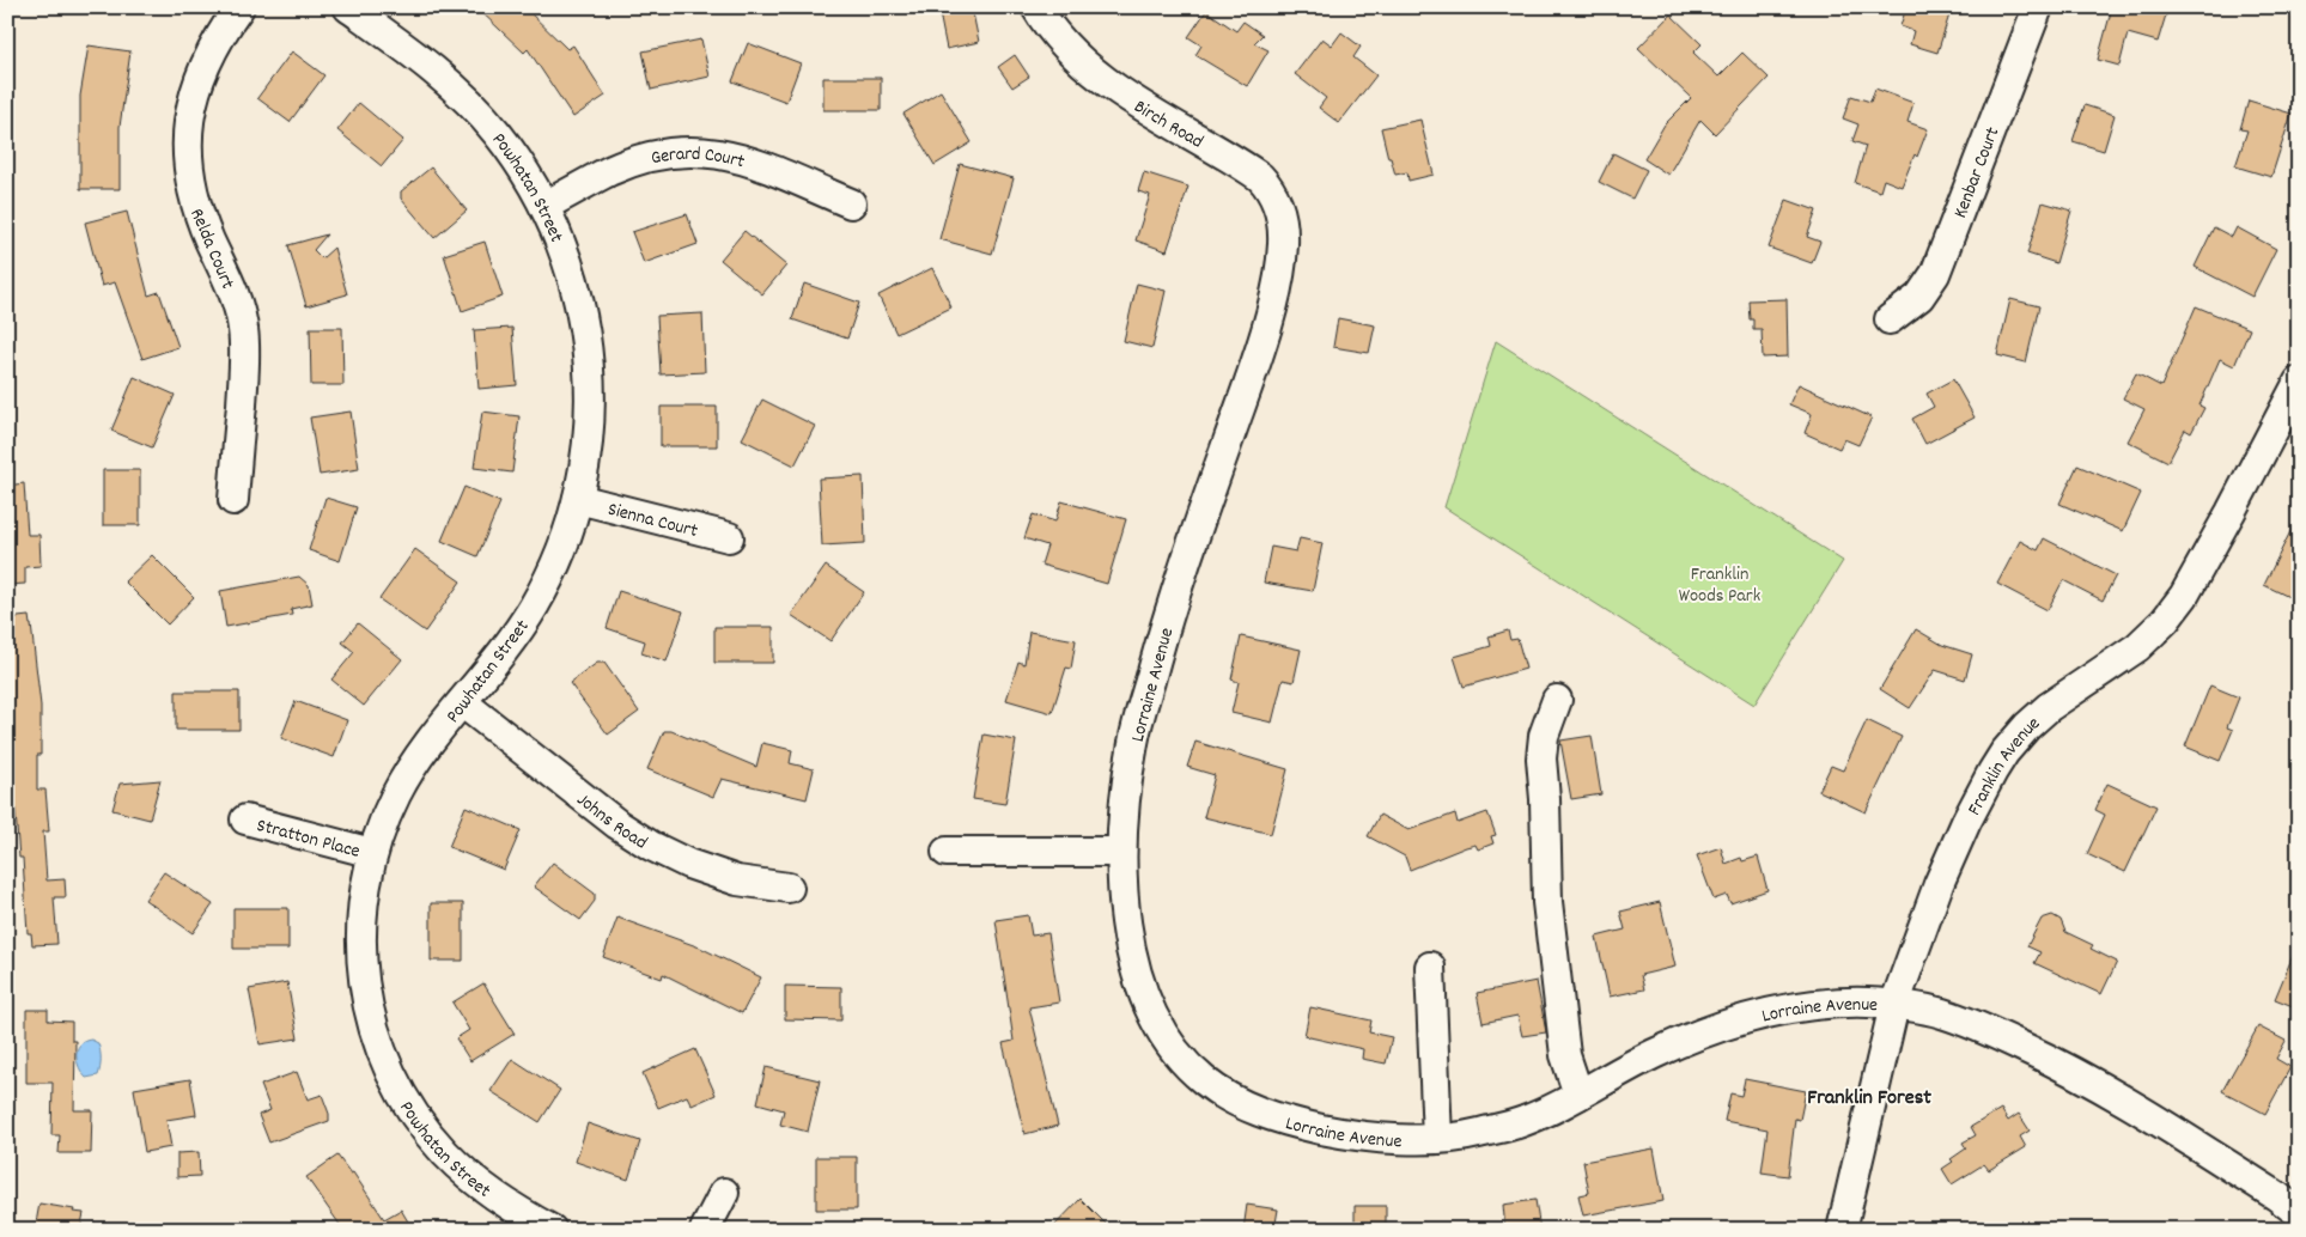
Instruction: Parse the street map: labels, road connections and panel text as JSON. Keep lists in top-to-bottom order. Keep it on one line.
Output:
{"streets":{"street":["Birch Road","Gerard Court","Kenbar Court","Powhatan Street","Relda Court","Sienna Court","Lorraine Avenue","Franklin Avenue","Johns Road","Stratton Place"]},"crossings":[["Birch Road","Lorraine Avenue"],["Gerard Court","Powhatan Street"],["Powhatan Street","Sienna Court"],["Powhatan Street","Johns Road"],["Powhatan Street","Stratton Place"],["Lorraine Avenue","Franklin Avenue"]],"districts":["Franklin Forest"],"parks":["Franklin Woods Park"]}
